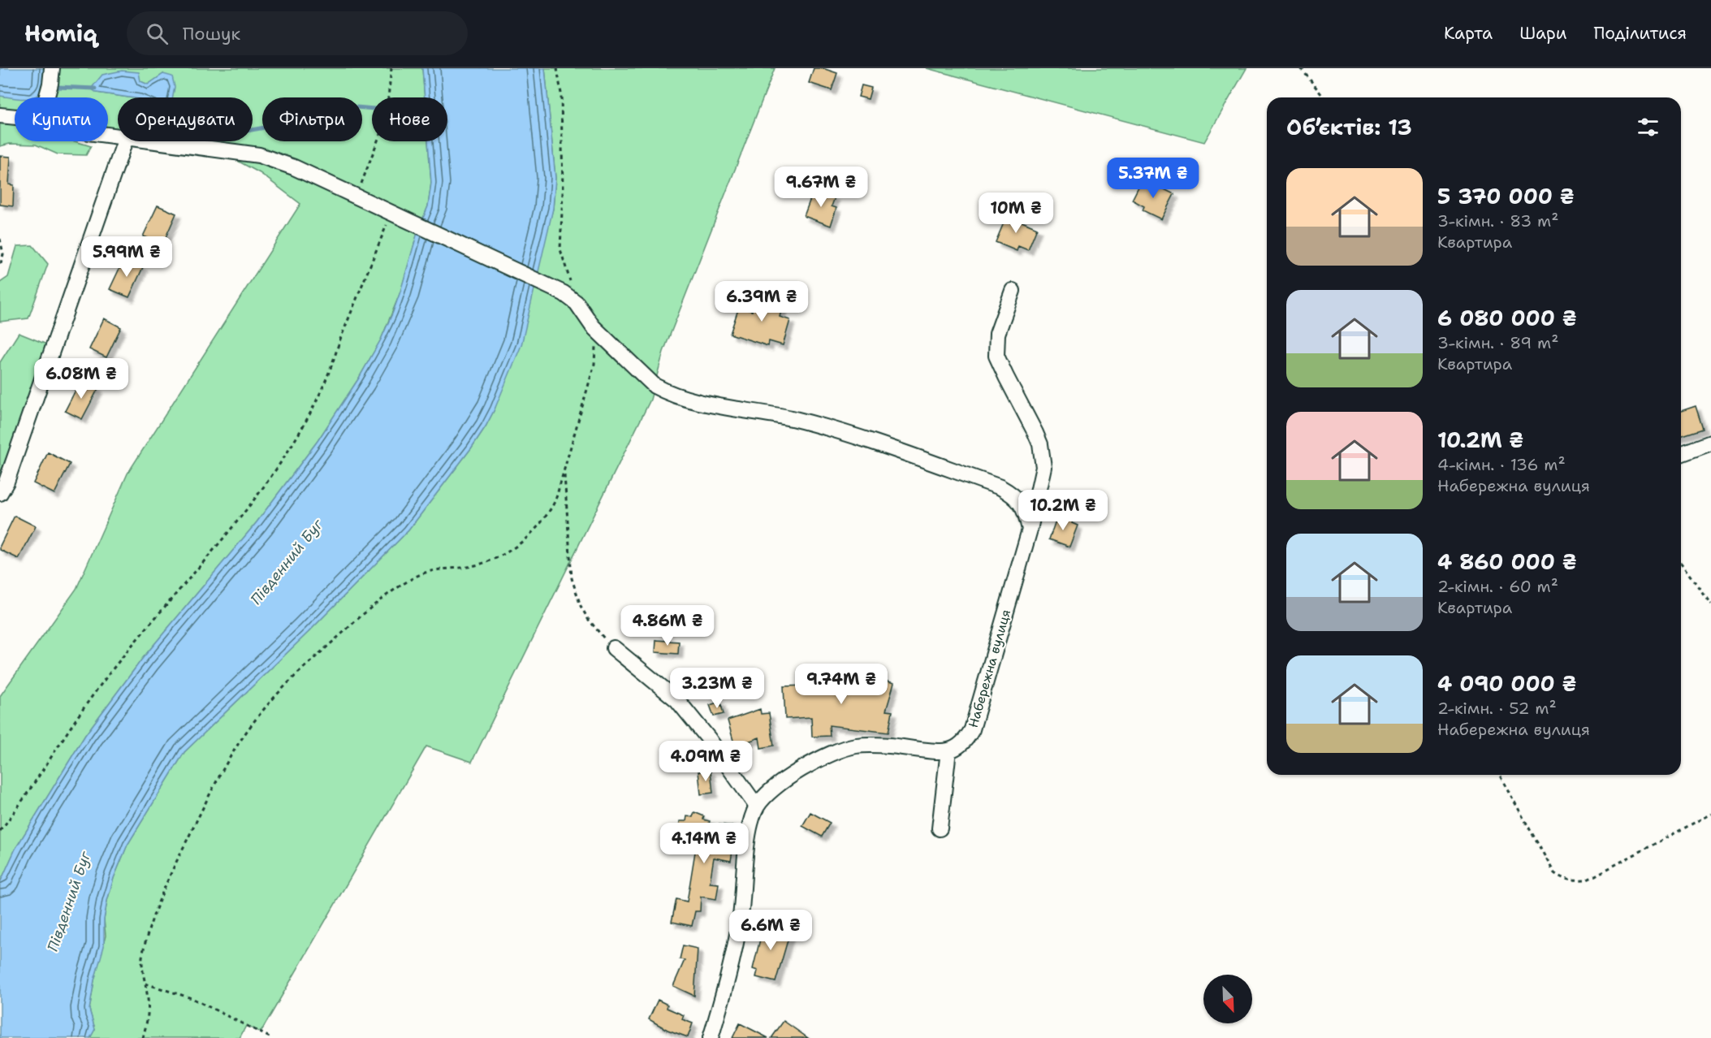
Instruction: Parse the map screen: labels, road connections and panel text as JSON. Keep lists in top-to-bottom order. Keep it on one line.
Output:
{"streets":{"street":["Набережна вулиця"]},"water":["Південний Буг"],"north":"bottom right","page":{"header":"Homiq","search":"Пошук","nav":["Карта","Шари","Поділитися"],"chip":["Купити","Орендувати","Фільтри","Нове"],"heading":"Об’єктів: 13","list":[{"name":"5 370 000 ₴","note":"3-кімн. · 83 m² · Квартира"},{"name":"6 080 000 ₴","note":"3-кімн. · 89 m² · Квартира"},{"name":"10.2M ₴","note":"4-кімн. · 136 m² · Набережна вулиця"},{"name":"4 860 000 ₴","note":"2-кімн. · 60 m² · Квартира"},{"name":"4 090 000 ₴","note":"2-кімн. · 52 m² · Набережна вулиця"}],"price":["5.37M ₴","9.67M ₴","10M ₴","5.99M ₴","6.39M ₴","6.08M ₴","10.2M ₴","4.86M ₴","9.74M ₴","3.23M ₴","4.09M ₴","4.14M ₴","6.6M ₴"]}}
